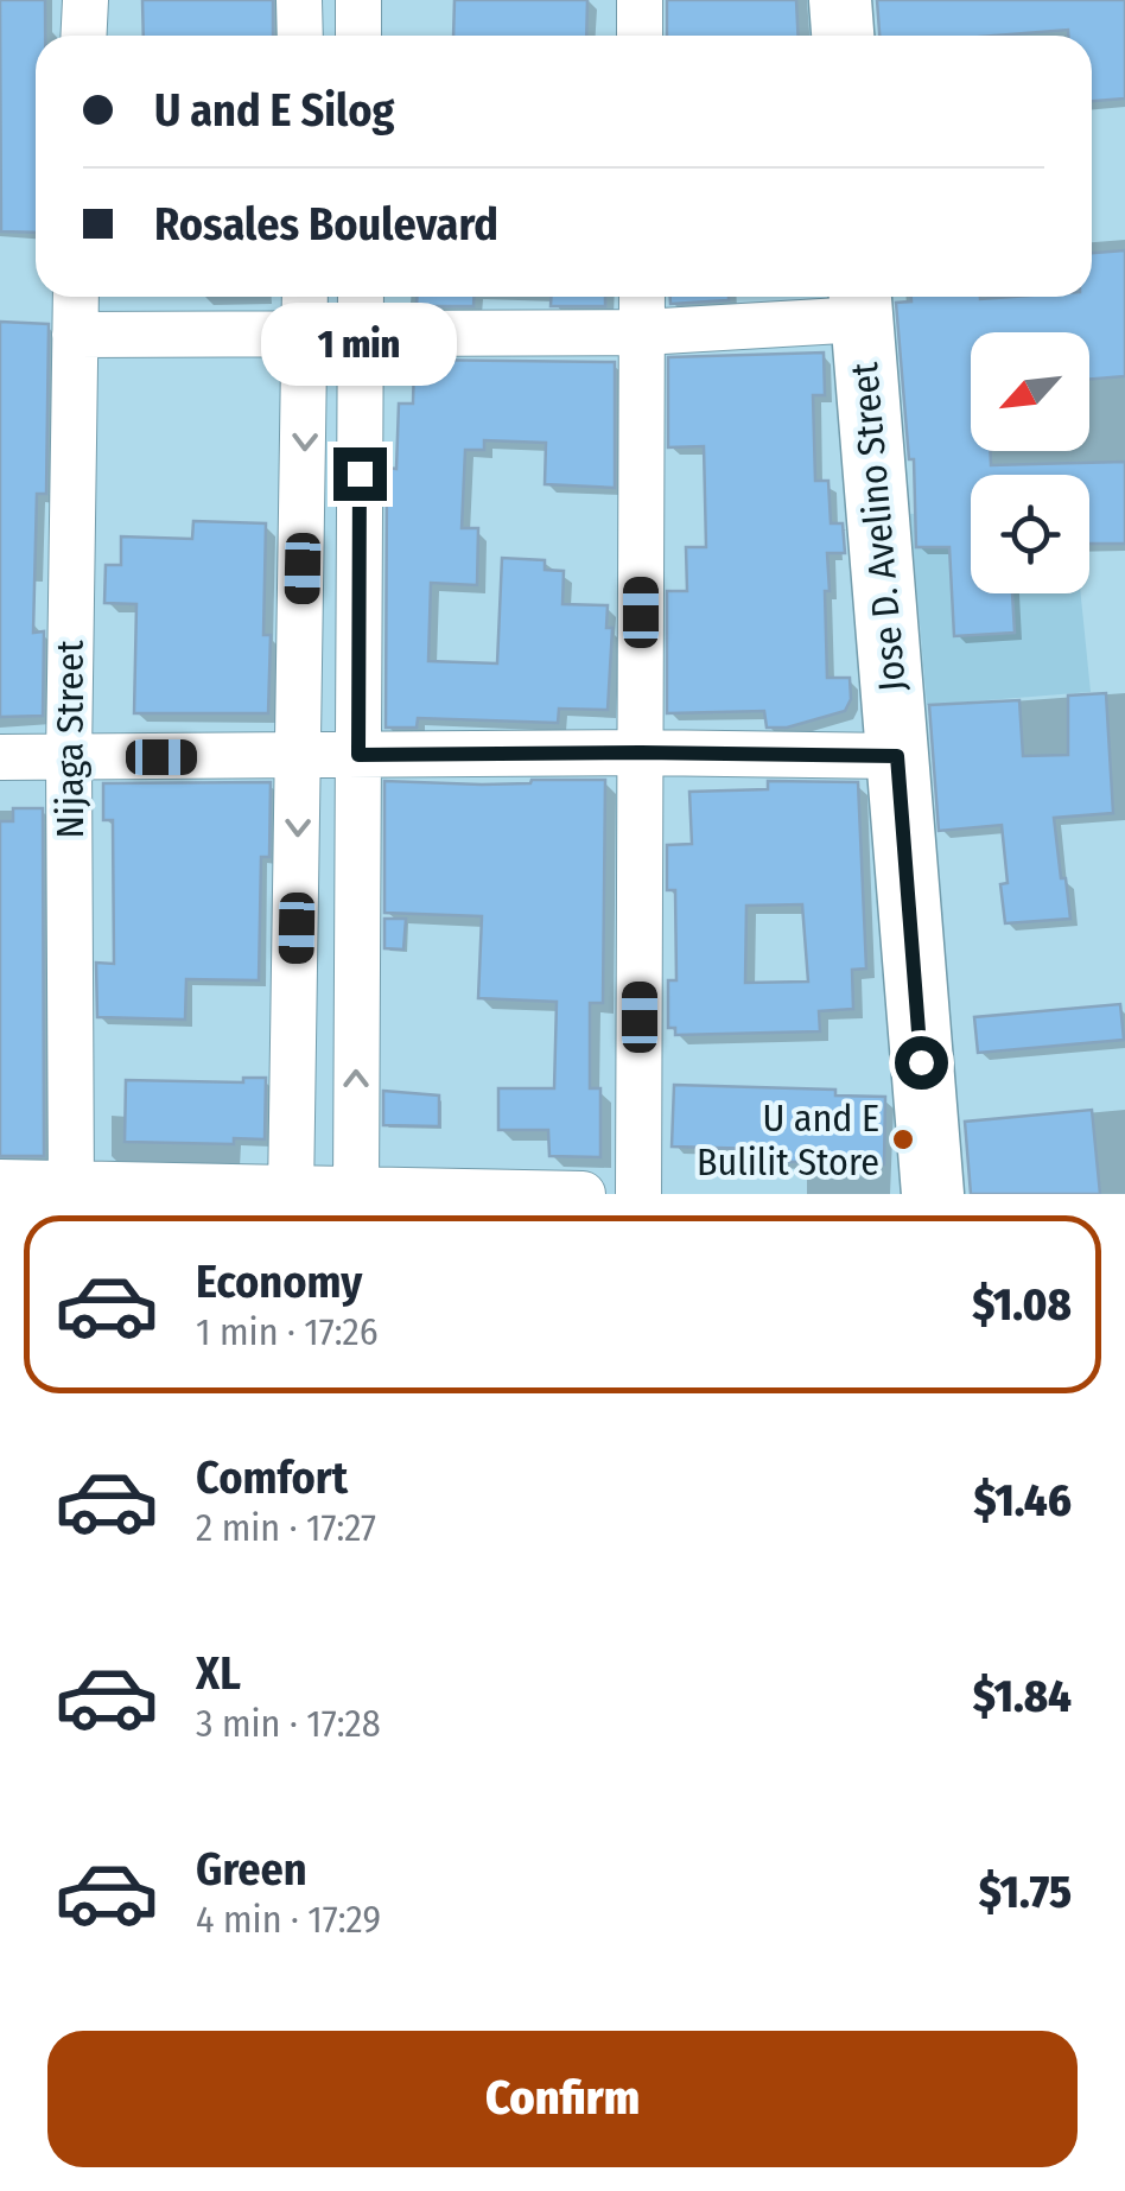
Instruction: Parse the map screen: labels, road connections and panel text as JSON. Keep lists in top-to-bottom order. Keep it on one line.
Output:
{"streets":{"main road":["Jose D. Avelino Street"],"street":["Nijaga Street"]},"places":["U and E Bulilit Store"],"north":"bottom left","page":{"banner":["U and E Silog","Rosales Boulevard"],"bubble":"1 min","list":[{"name":"Economy","note":"1 min · 17:26","value":"$1.08"},{"name":"Comfort","note":"2 min · 17:27","value":"$1.46"},{"name":"XL","note":"3 min · 17:28","value":"$1.84"},{"name":"Green","note":"4 min · 17:29","value":"$1.75"}],"buttons":"Confirm"}}
